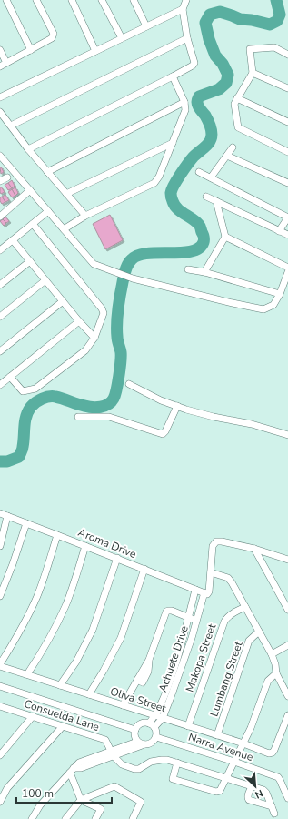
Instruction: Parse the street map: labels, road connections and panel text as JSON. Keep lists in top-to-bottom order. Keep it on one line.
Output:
{"streets":{"street":["Aroma Drive","Makopa Street","Achuete Drive","Lumbang Street","Oliva Street","Consuelda Lane","Narra Avenue"]},"crossings":[["Aroma Drive","Achuete Drive"],["Makopa Street","Oliva Street"],["Achuete Drive","Oliva Street"],["Achuete Drive","Narra Avenue"],["Lumbang Street","Oliva Street"]],"scale_bar":"100 m","north":"bottom right"}
